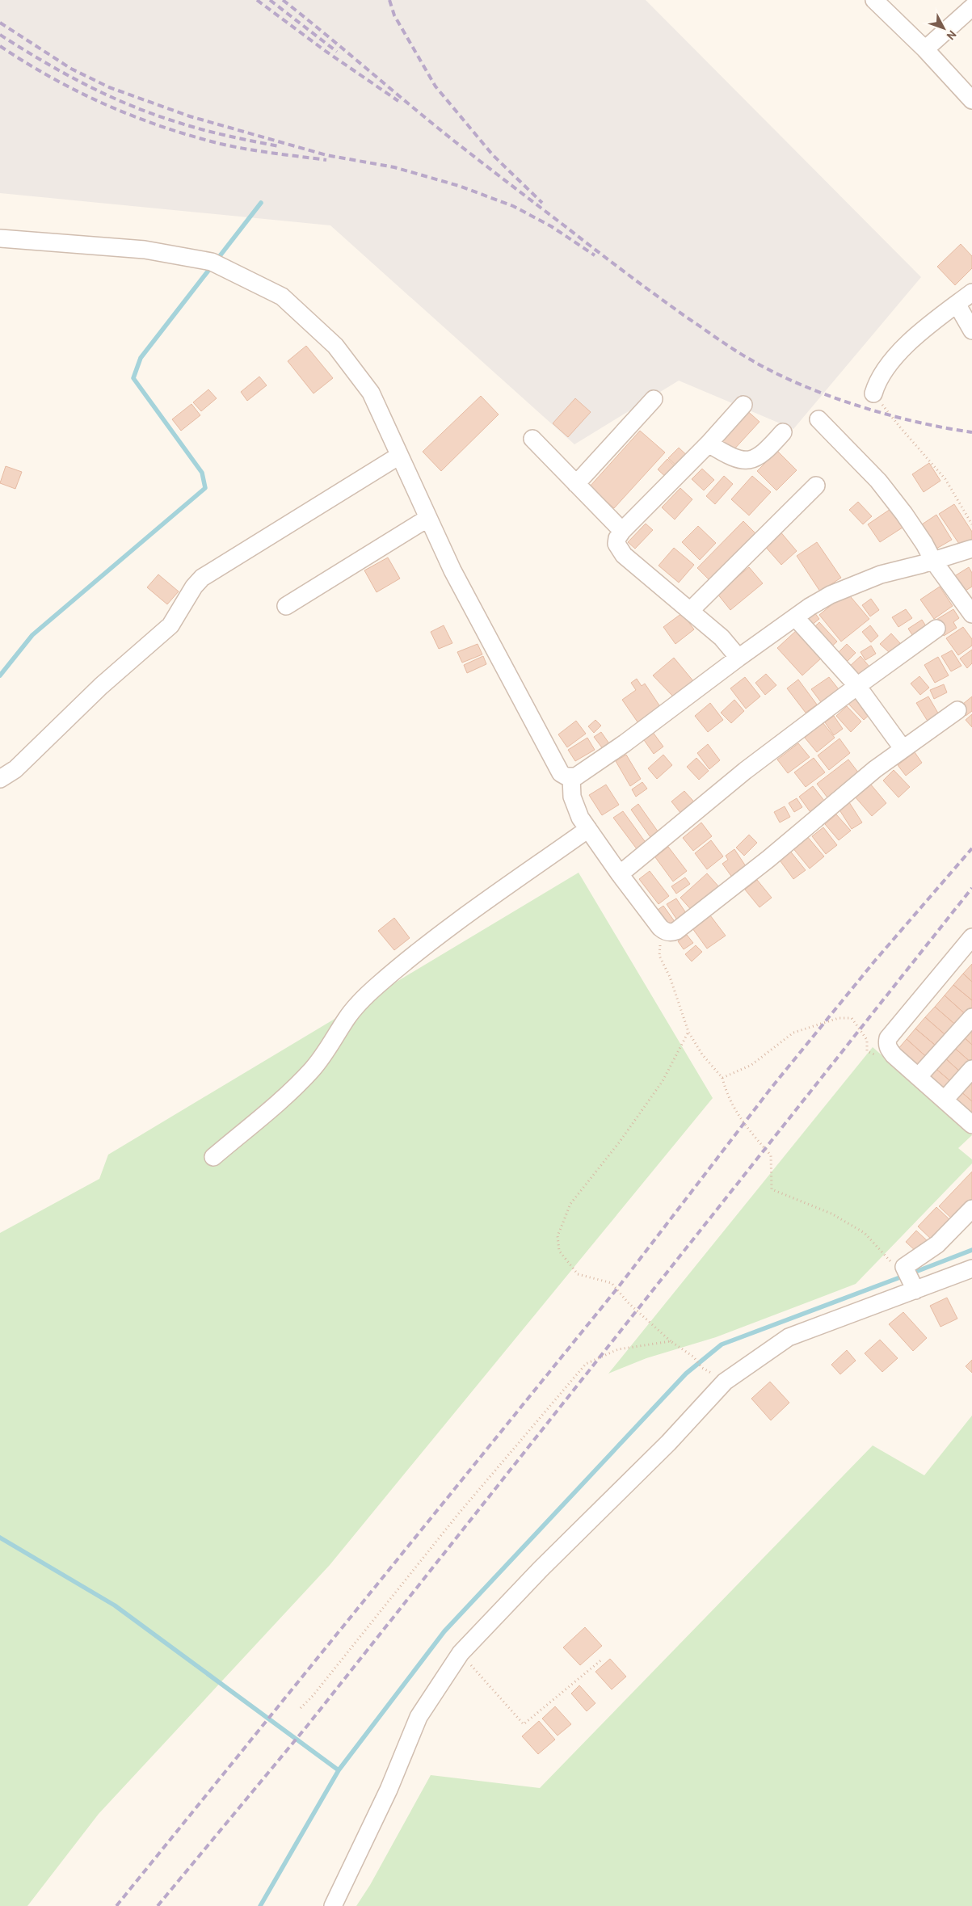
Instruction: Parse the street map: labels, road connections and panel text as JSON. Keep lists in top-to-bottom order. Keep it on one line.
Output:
{"north":"bottom right"}
